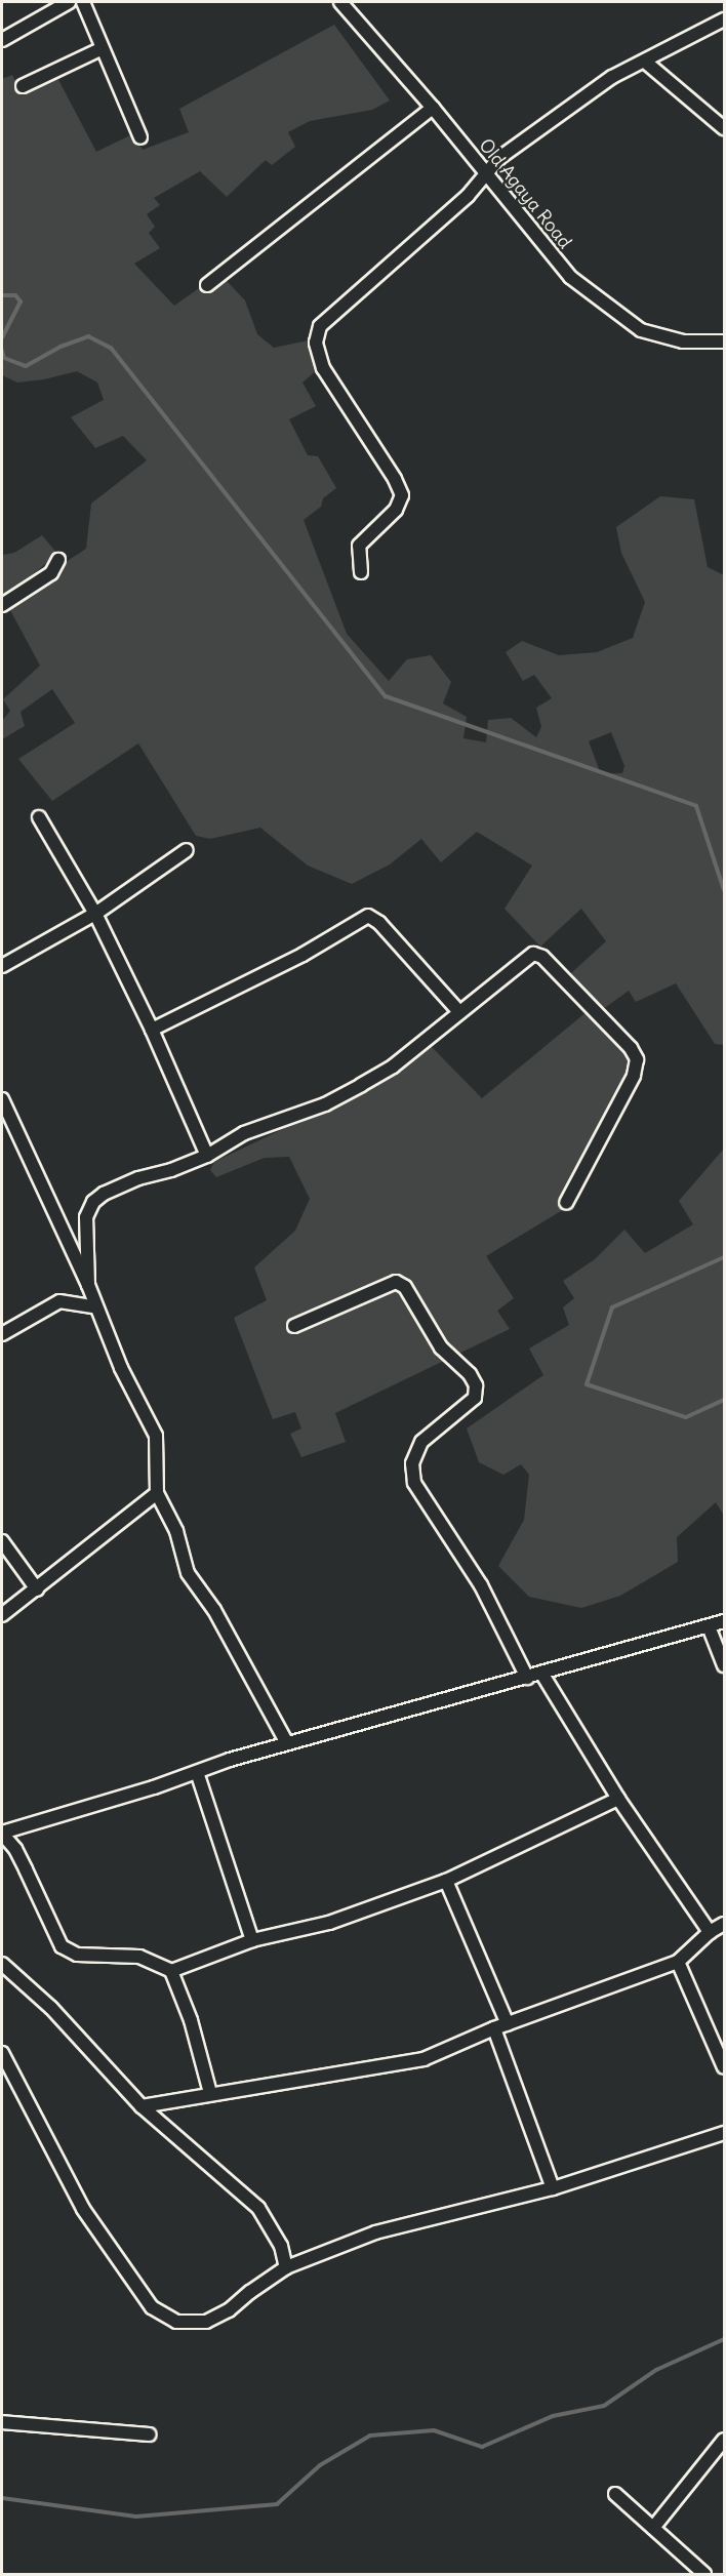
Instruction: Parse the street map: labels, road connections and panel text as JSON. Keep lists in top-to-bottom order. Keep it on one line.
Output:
{"streets":{"street":["Old Agaya Road"]}}
